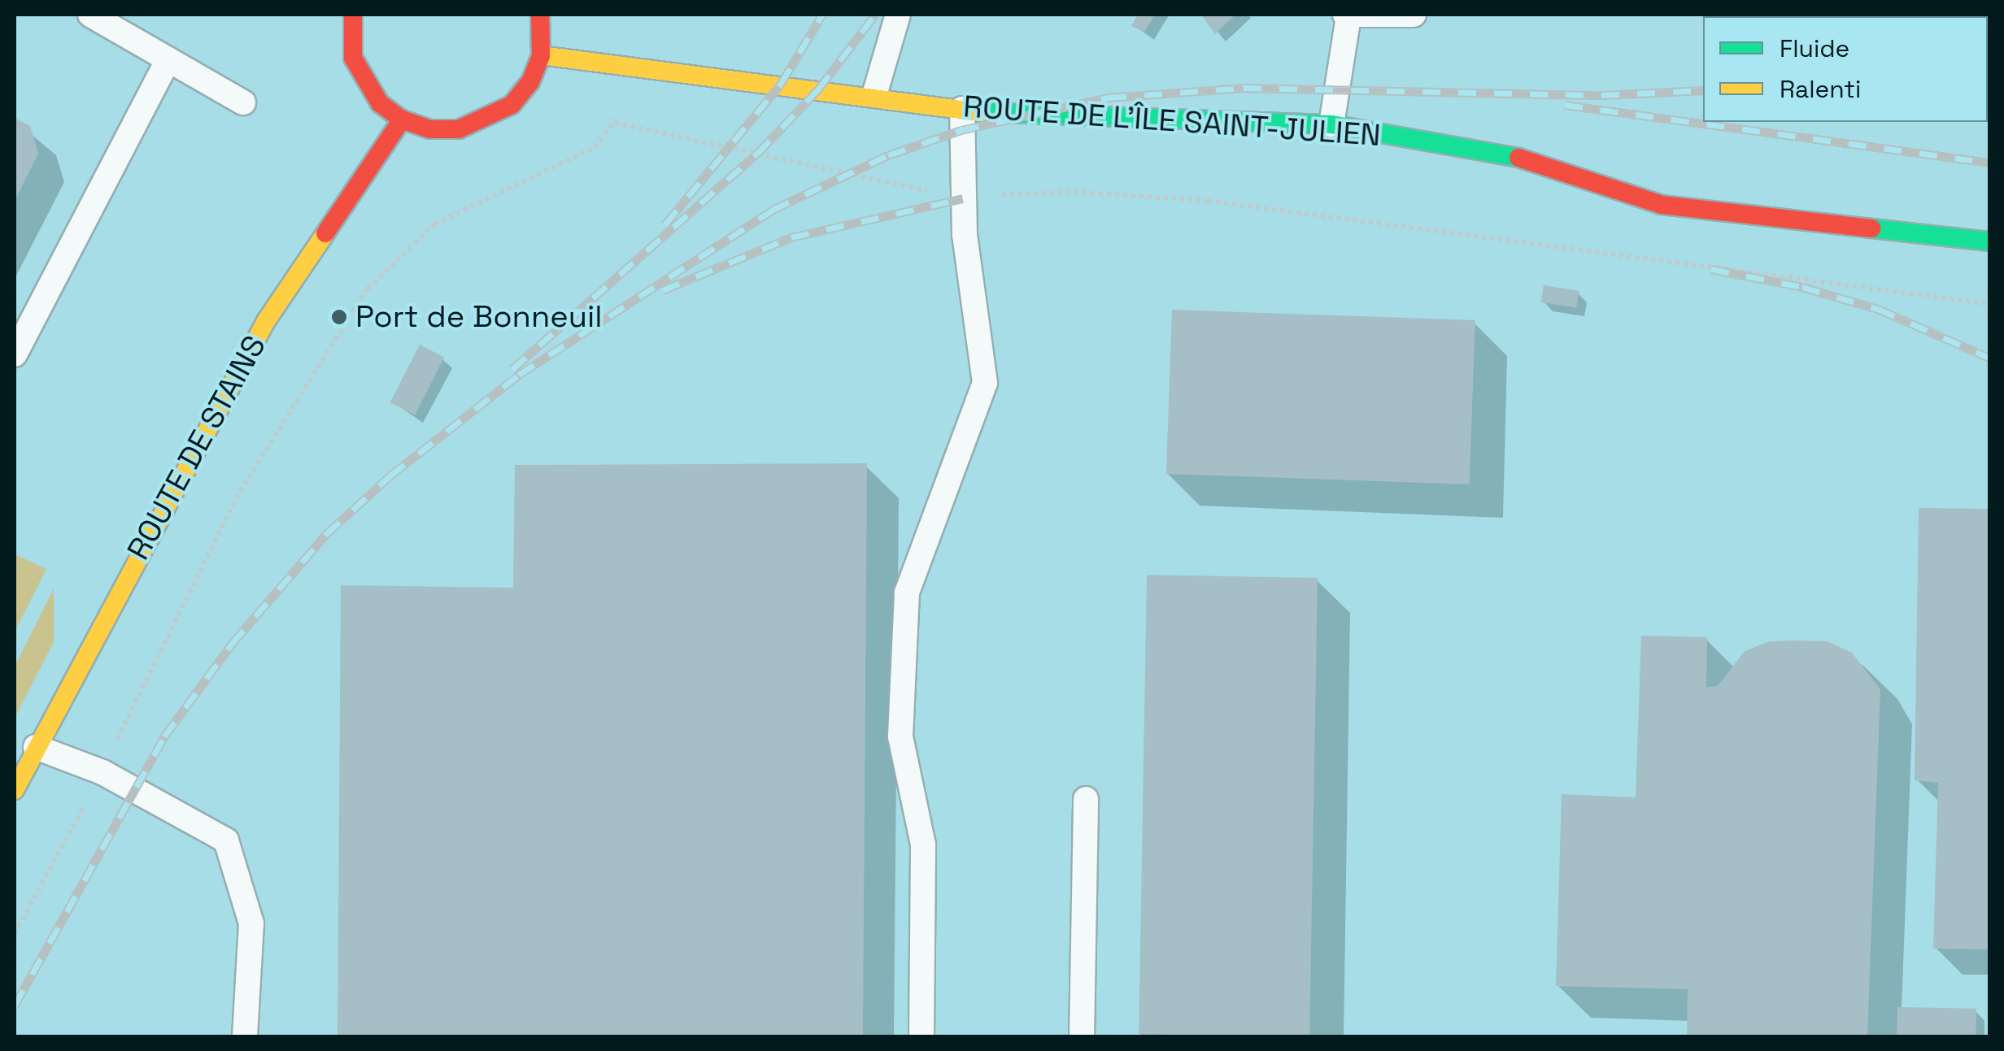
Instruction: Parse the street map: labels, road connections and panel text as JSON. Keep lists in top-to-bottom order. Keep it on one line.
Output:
{"streets":{"street":["ROUTE DE L'ÎLE SAINT-JULIEN","ROUTE DE STAINS"]},"places":["Port de Bonneuil"],"legend":["Fluide","Ralenti"]}
